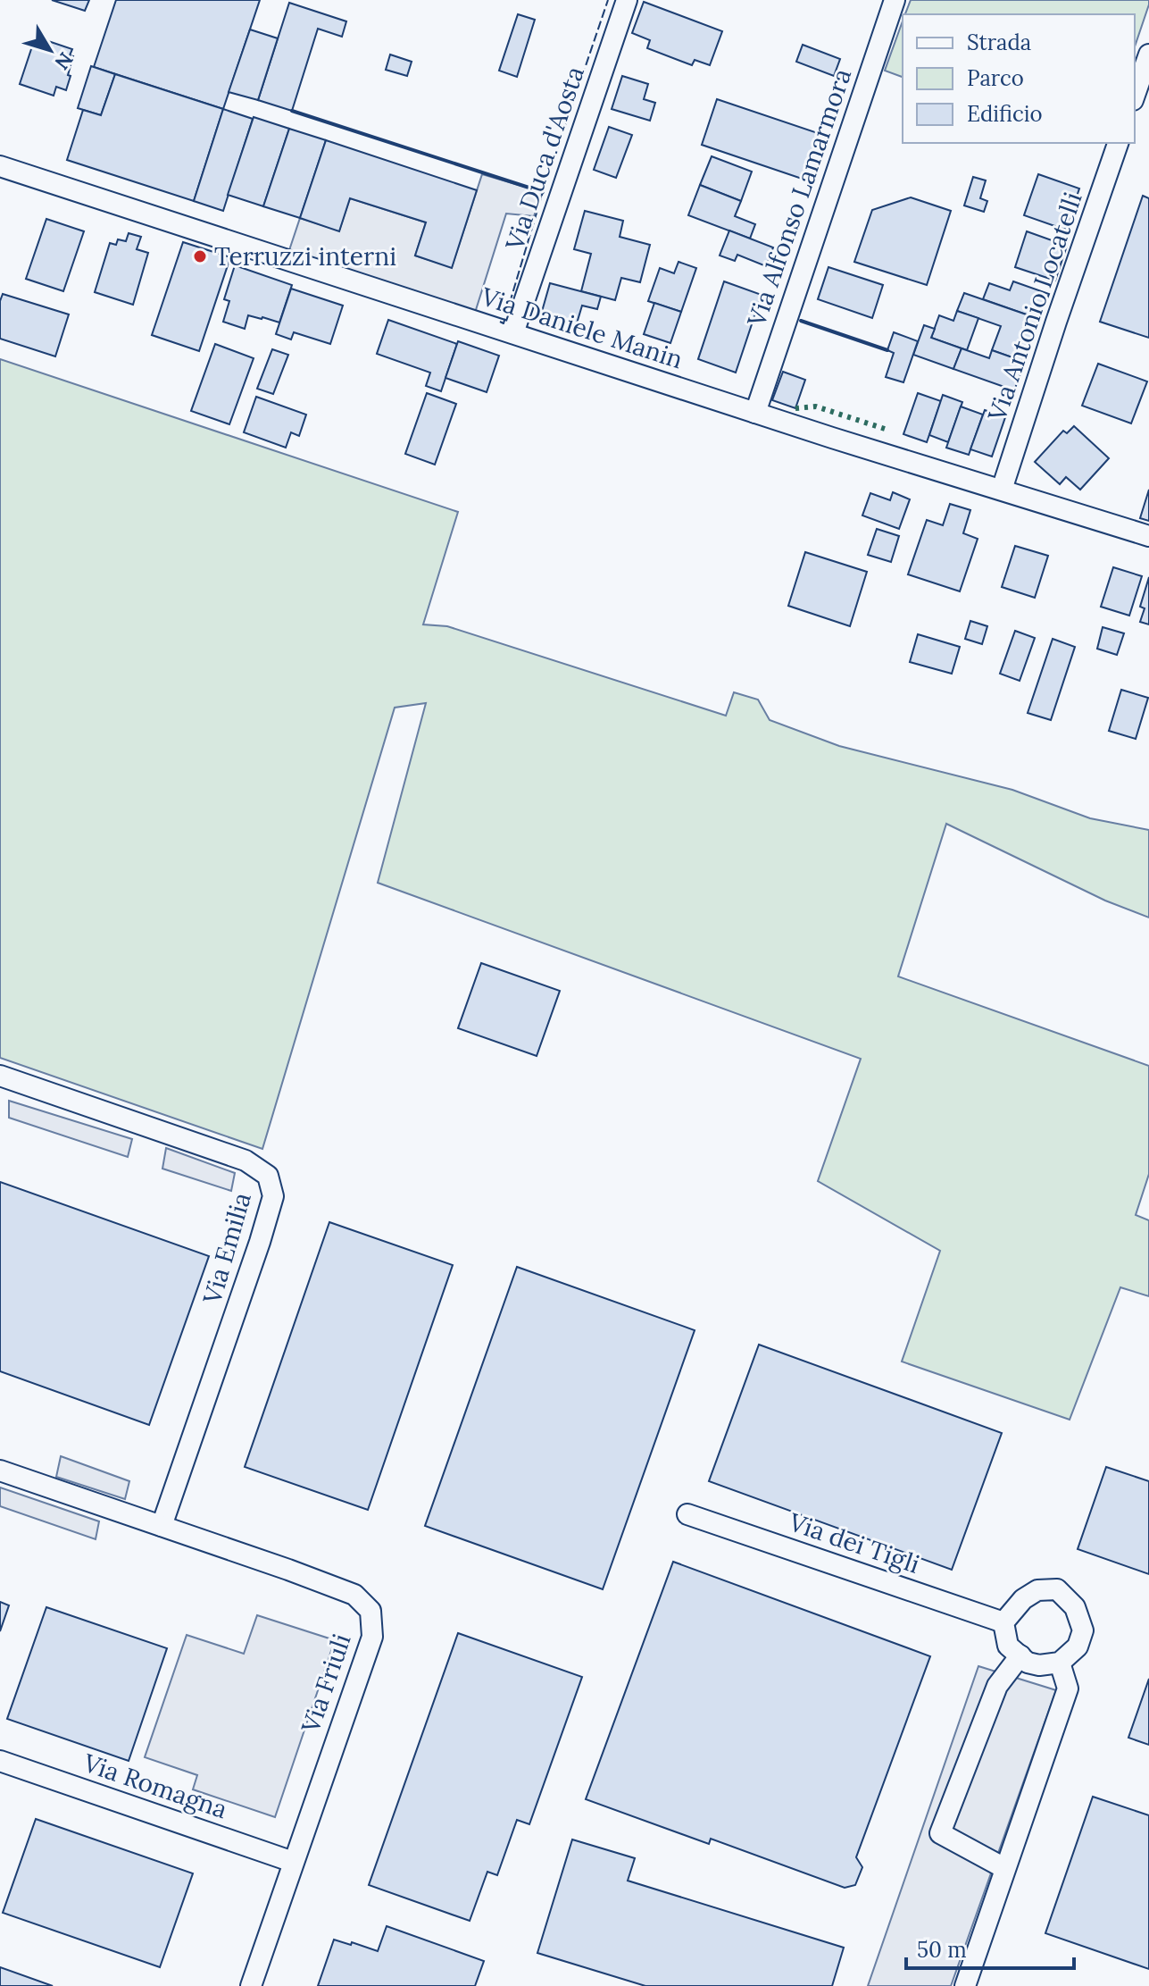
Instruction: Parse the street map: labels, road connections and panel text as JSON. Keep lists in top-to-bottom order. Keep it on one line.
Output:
{"streets":{"street":["Via Duca d'Aosta","Via Alfonso Lamarmora","Via Antonio Locatelli","Via Daniele Manin","Via Emilia","Via dei Tigli","Via Friuli","Via Romagna"]},"crossings":[["Via Duca d'Aosta","Via Daniele Manin"],["Via Alfonso Lamarmora","Via Daniele Manin"],["Via Antonio Locatelli","Via Daniele Manin"],["Via Emilia","Via Friuli"],["Via Friuli","Via Romagna"]],"places":["Terruzzi interni"],"legend":["Strada","Parco","Edificio"],"scale_bar":"50 m","north":"bottom right"}
